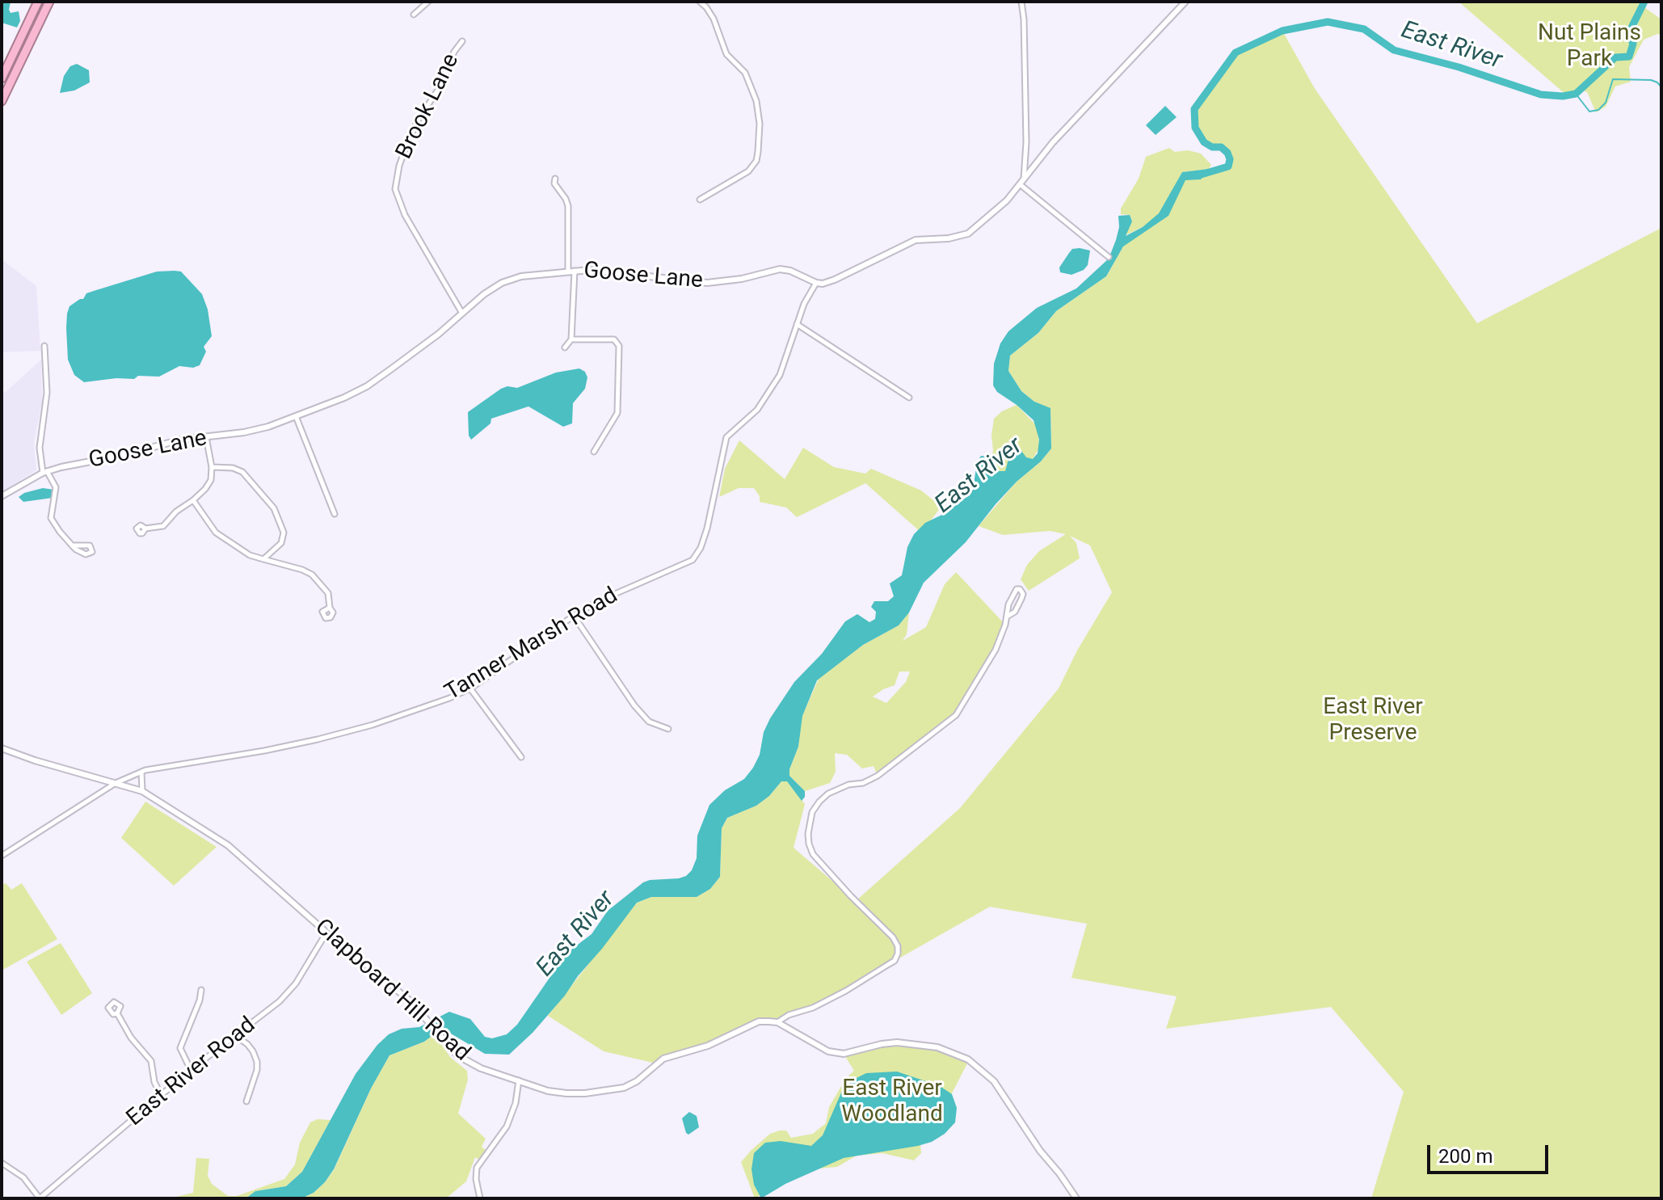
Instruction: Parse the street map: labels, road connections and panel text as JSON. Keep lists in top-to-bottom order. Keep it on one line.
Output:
{"streets":{"street":["Brook Lane","Goose Lane","Tanner Marsh Road","Clapboard Hill Road","East River Road"]},"crossings":[["Brook Lane","Goose Lane"],["Goose Lane","Tanner Marsh Road"],["Tanner Marsh Road","Clapboard Hill Road"],["Clapboard Hill Road","East River Road"]],"water":["East River"],"parks":["Nut Plains Park","East River Preserve","East River Woodland"],"scale_bar":"200 m"}
